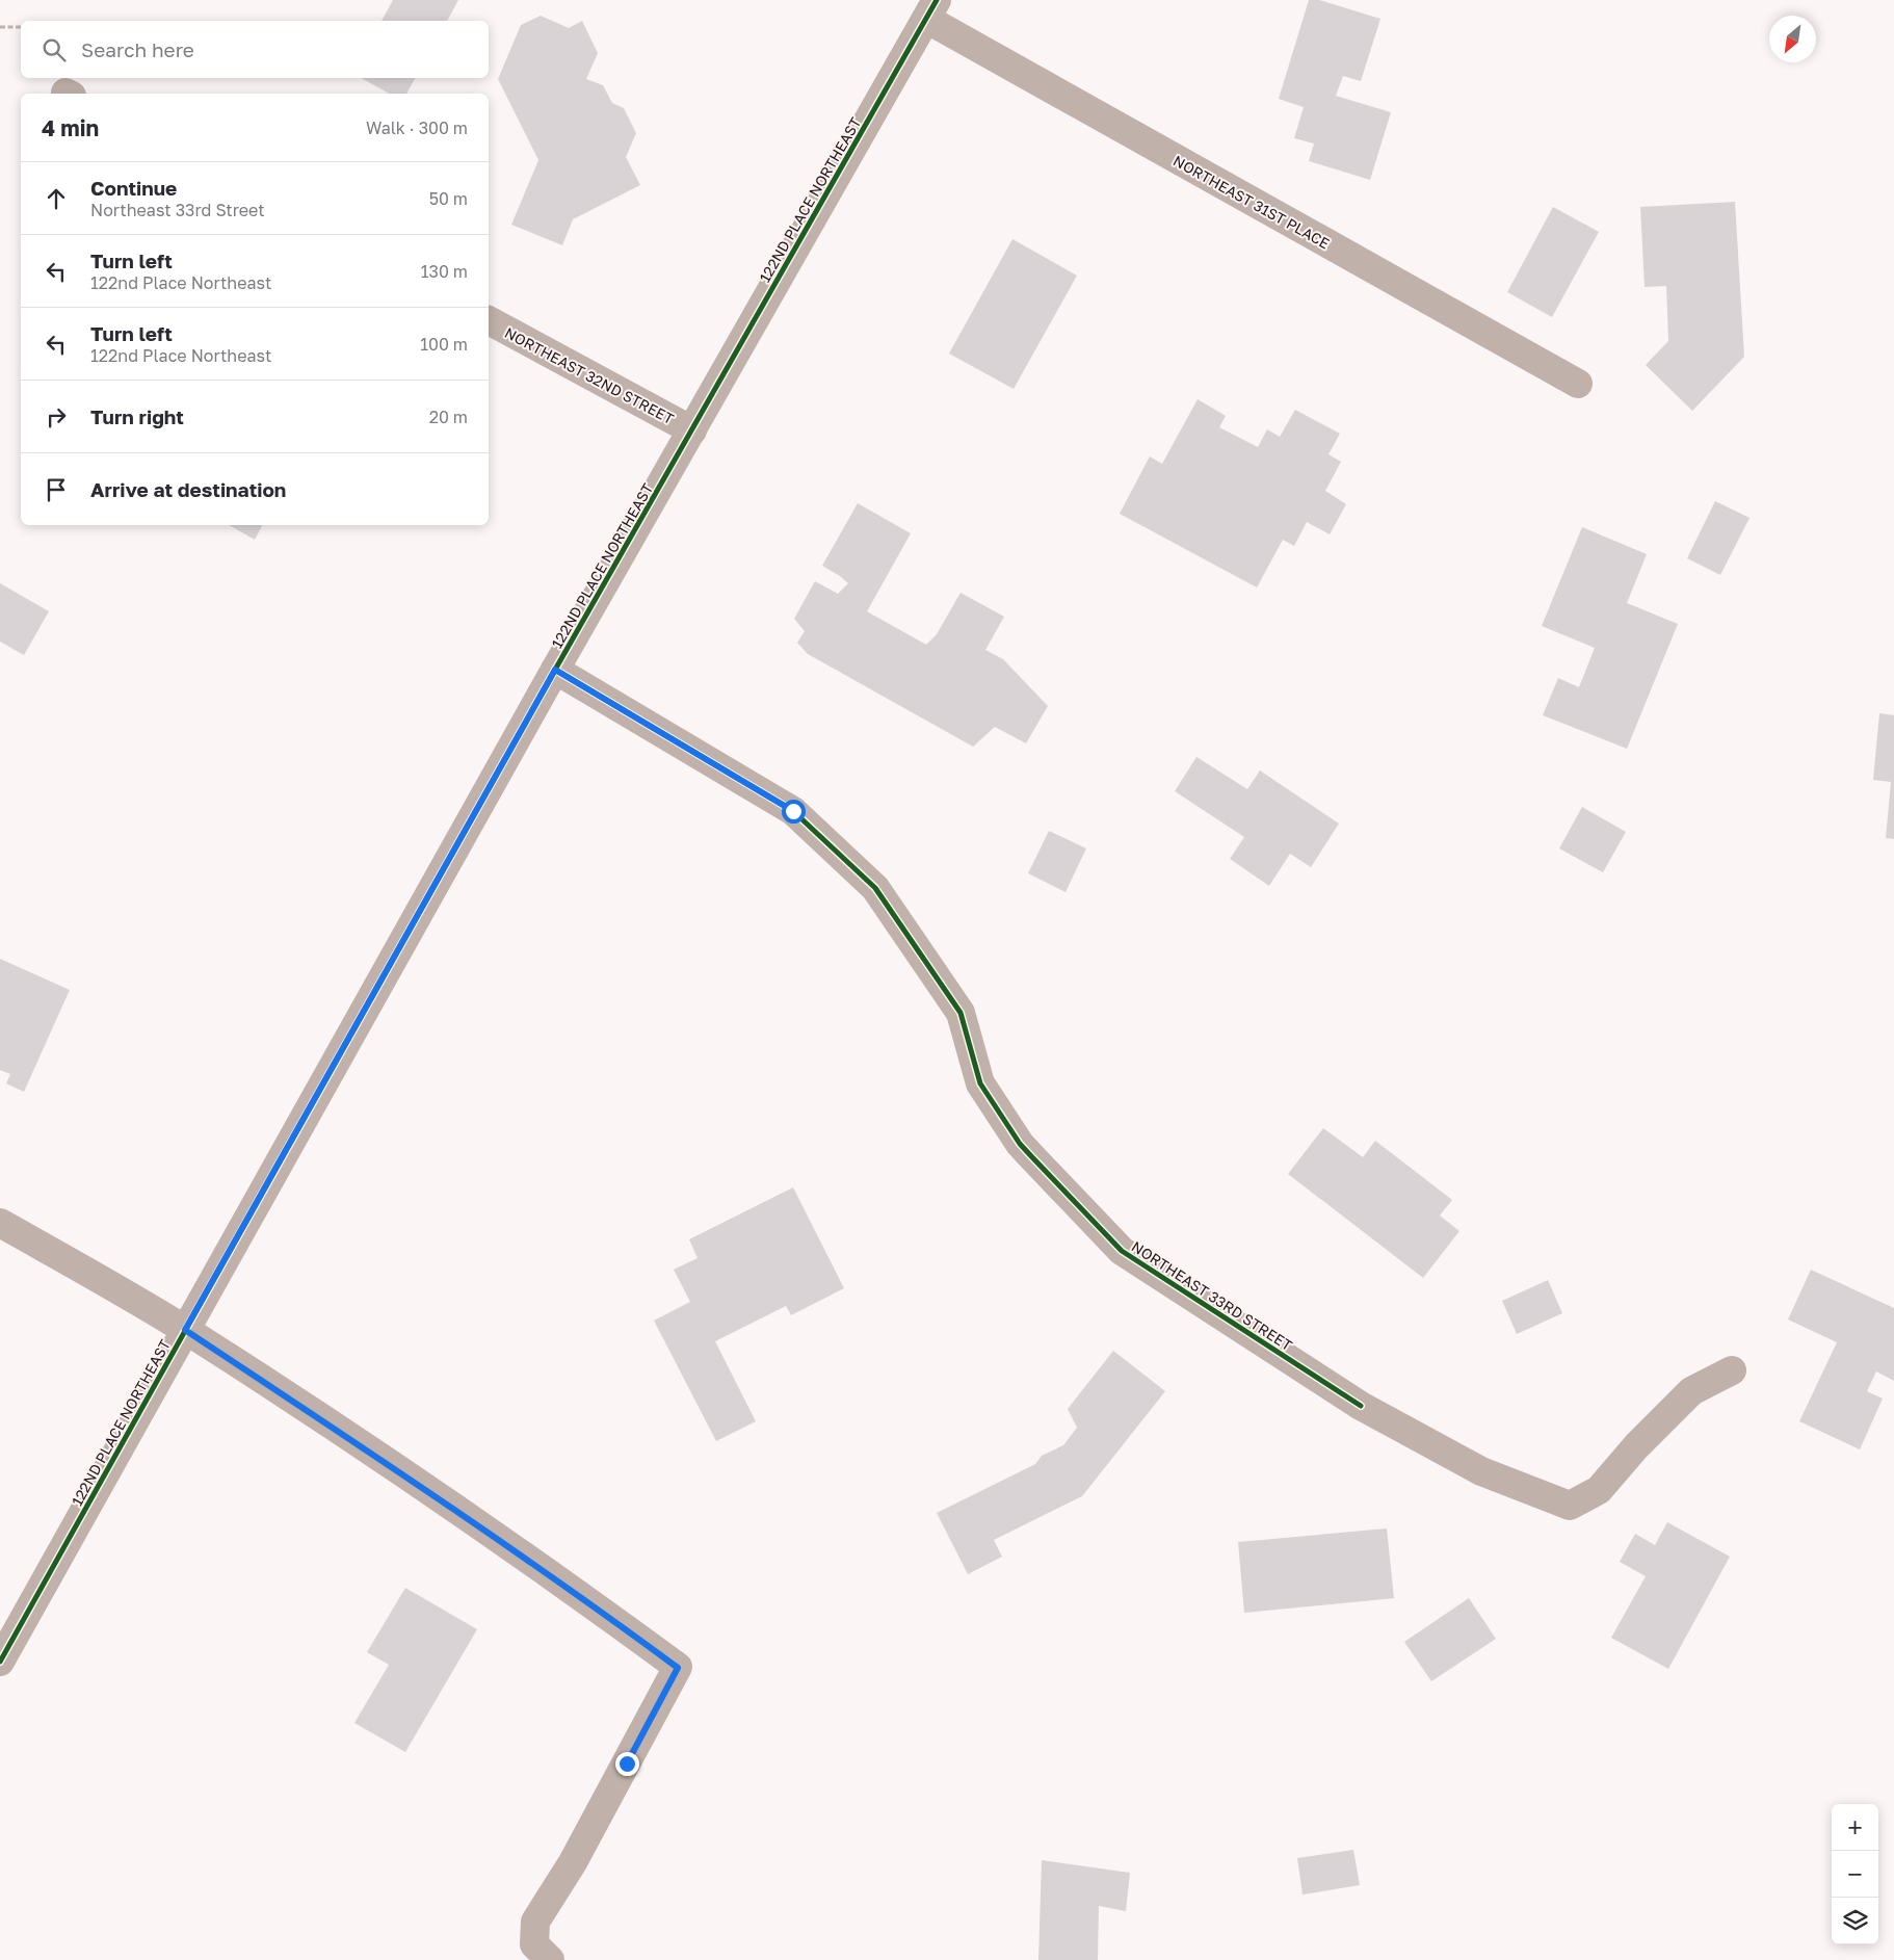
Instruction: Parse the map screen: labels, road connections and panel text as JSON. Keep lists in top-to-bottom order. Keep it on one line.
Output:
{"streets":{"street":["122ND PLACE NORTHEAST","NORTHEAST 31ST PLACE","NORTHEAST 32ND STREET","NORTHEAST 33RD STREET"]},"crossings":[["122ND PLACE NORTHEAST","NORTHEAST 31ST PLACE"],["122ND PLACE NORTHEAST","NORTHEAST 32ND STREET"],["122ND PLACE NORTHEAST","NORTHEAST 33RD STREET"]],"north":"bottom left","page":{"search":"Search here","heading":["4 min","Walk · 300 m"],"list":[["Continue","Northeast 33rd Street","50 m"],["Turn left","122nd Place Northeast","130 m"],["Turn left","122nd Place Northeast","100 m"],["Turn right","20 m"],"Arrive at destination"],"map_buttons":["+","−"]}}
